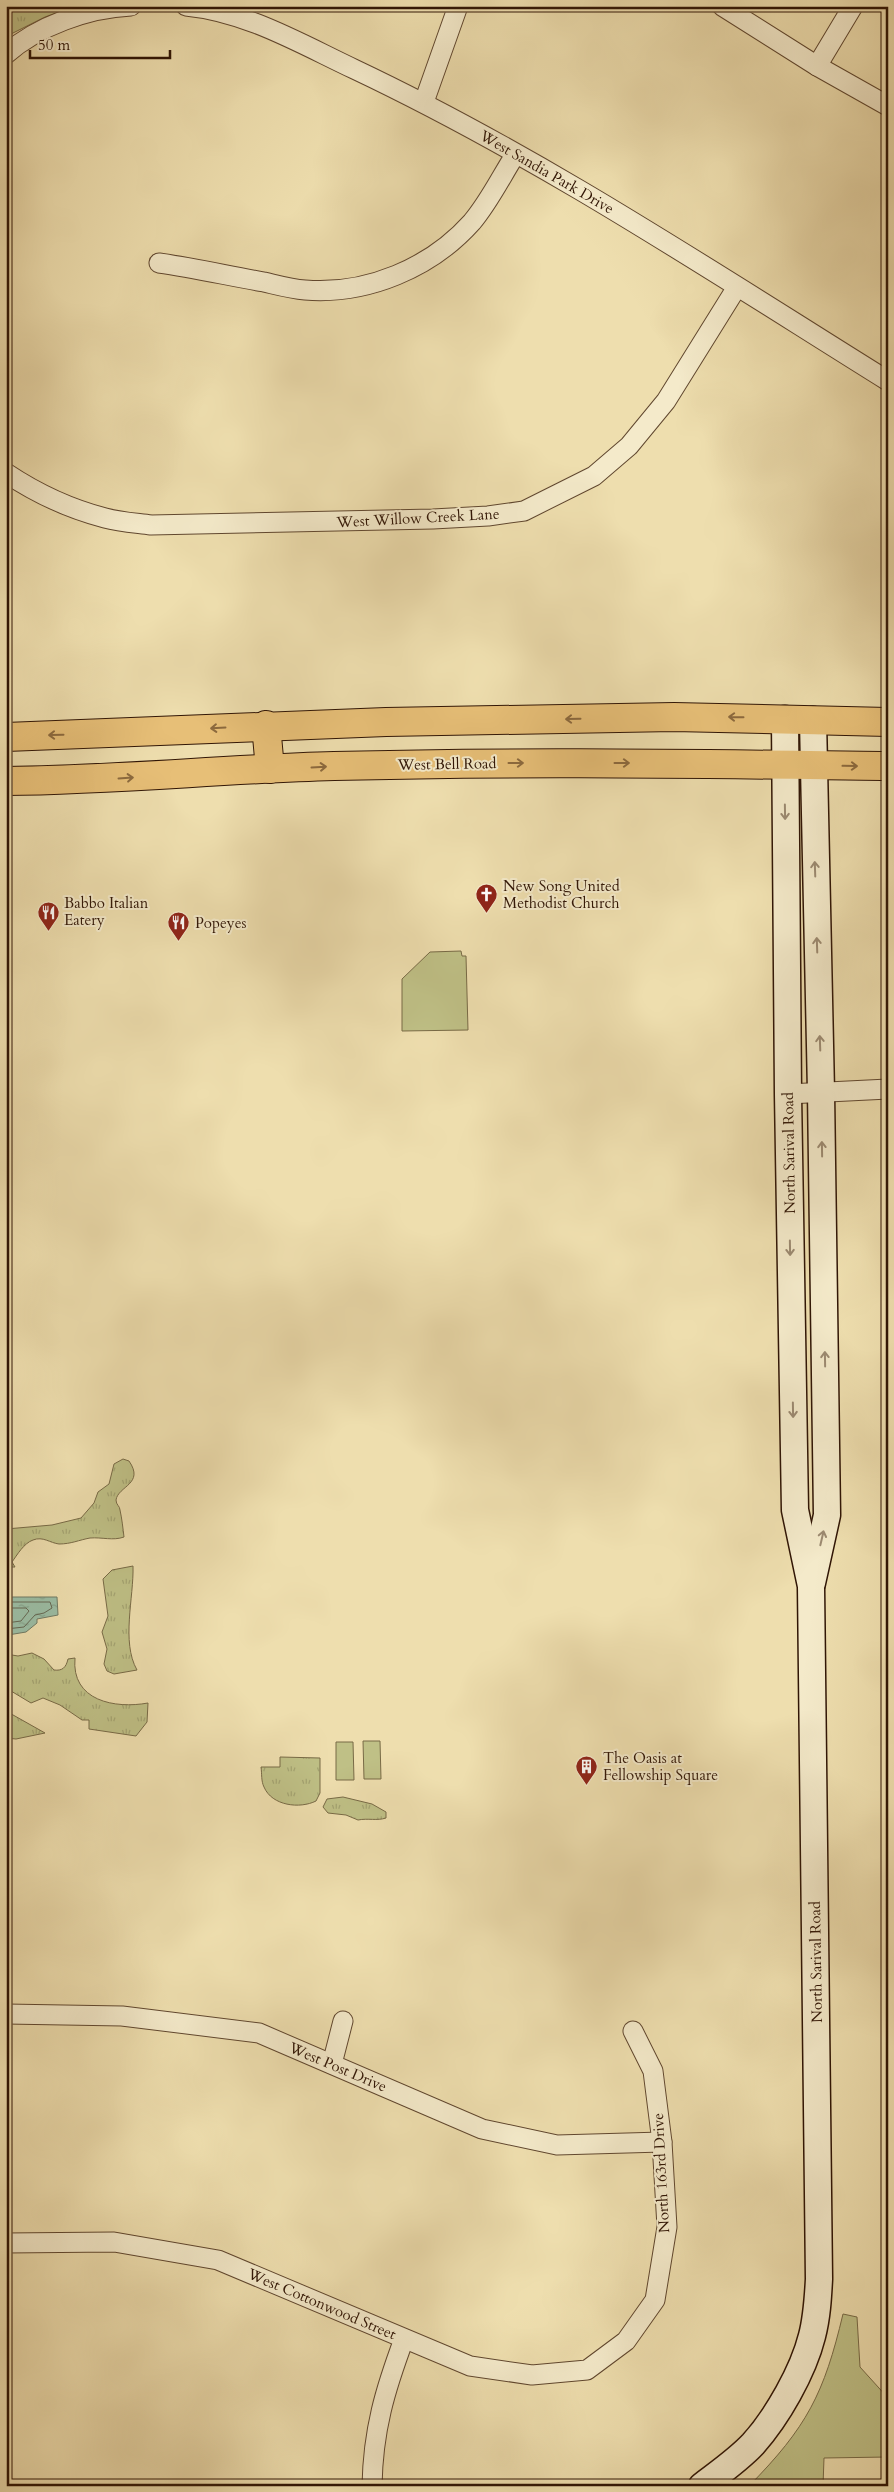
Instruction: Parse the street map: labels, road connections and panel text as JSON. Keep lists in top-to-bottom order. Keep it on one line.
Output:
{"streets":{"main road":["West Bell Road","North Sarival Road"],"street":["West Sandia Park Drive","West Willow Creek Lane","West Post Drive","North 163rd Drive","West Cottonwood Street"]},"crossings":[["West Sandia Park Drive","West Willow Creek Lane"],["West Bell Road","North Sarival Road"],["West Post Drive","North 163rd Drive"],["North 163rd Drive","West Cottonwood Street"]],"places":{"church":["New Song United Methodist Church"],"restaurant":["Babbo Italian Eatery","Popeyes"],"building":["The Oasis at Fellowship Square"]},"scale_bar":"50 m"}
